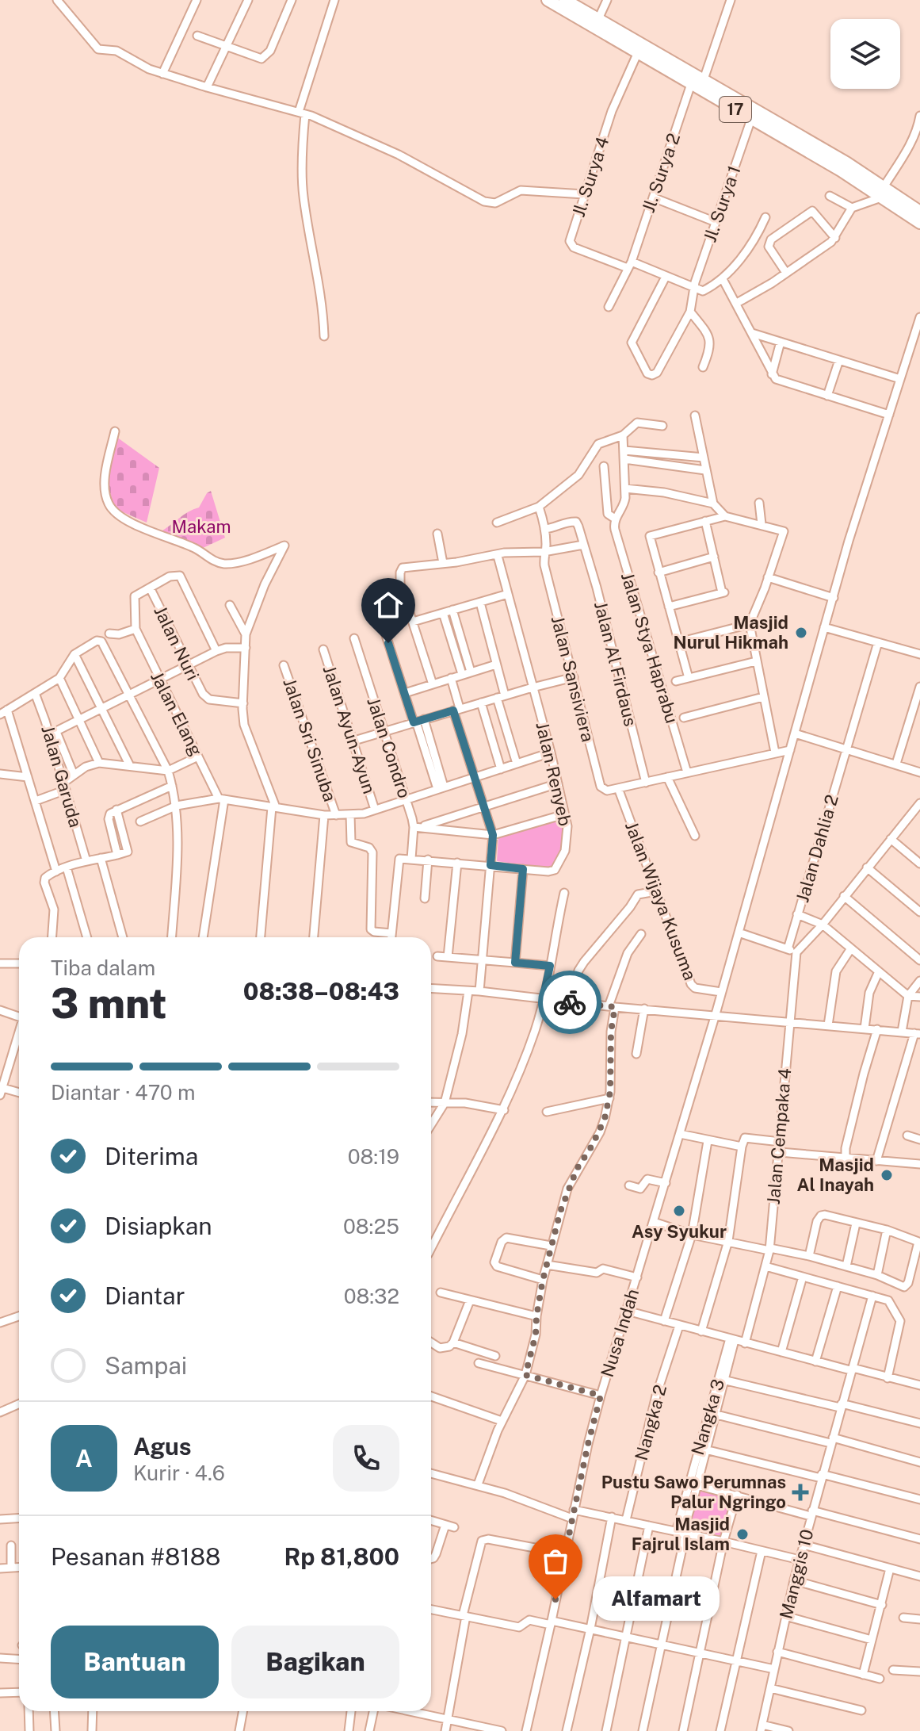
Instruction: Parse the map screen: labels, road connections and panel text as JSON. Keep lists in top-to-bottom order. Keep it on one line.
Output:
{"streets":{"highway":["17"],"street":["Jl. Surya 2","Jl. Surya 4","Jl. Surya 1","Jalan Nuri","Jalan Stya Haprabu","Jalan Al Firdaus","Jalan Sansiviera","Jalan Elang","Jalan Ayun-Ayun","Jalan Sri Sinuba","Jalan Condro","Jalan Renyeb","Jalan Garuda","Jalan Dahlia 2","Jalan Wijaya Kusuma","Jalan Cempaka 4","Nusa Indah","Nangka 3","Nangka 2","Manggis 10"]},"crossings":[["17","Jl. Surya 2"],["17","Jl. Surya 4"],["17","Jl. Surya 1"],["Jl. Surya 2","Jl. Surya 4"],["Jalan Al Firdaus","Jalan Sansiviera"],["Jalan Sansiviera","Jalan Wijaya Kusuma"],["Jalan Condro","Jalan Renyeb"],["Jalan Wijaya Kusuma","Nusa Indah"]],"parks":["Makam"],"places":{"other":["Masjid Nurul Hikmah","Masjid Al Inayah","Asy Syukur","Masjid Fajrul Islam","Alfamart"],"health":["Pustu Sawo Perumnas Palur Ngringo"]},"page":{"heading":["3 mnt","Tiba dalam","08:38–08:43"],"panel":["Agus","Kurir · 4.6","Pesanan #8188","Rp 81,800"],"bar":"Diantar · 470 m","list":[["Diterima","08:19"],["Disiapkan","08:25"],["Diantar","08:32"],"Sampai"],"round":"A","bubble":"Alfamart","buttons":["Bantuan","Bagikan"]}}
